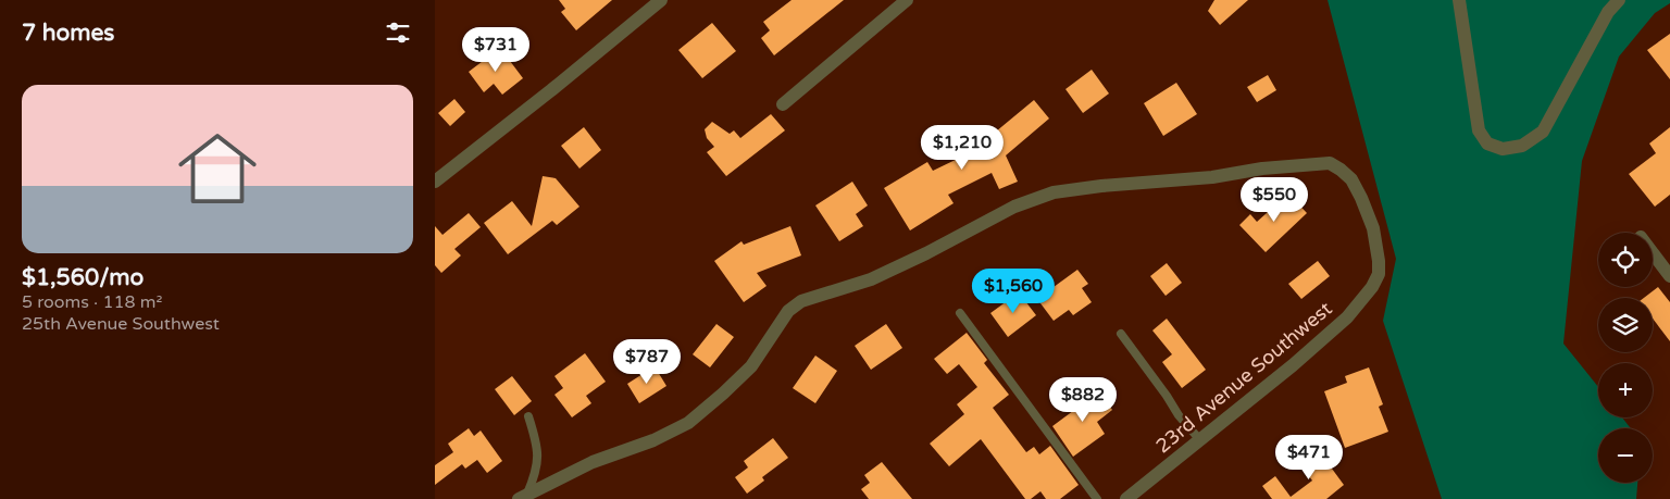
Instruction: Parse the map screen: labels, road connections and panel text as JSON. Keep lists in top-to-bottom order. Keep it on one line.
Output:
{"streets":{"street":["23rd Avenue Southwest"]},"page":{"heading":"7 homes","price":["$731","$1,210","$550","$1,560","$787","$882","$471"],"list":[{"name":"$1,560/mo","note":"5 rooms · 118 m² · 25th Avenue Southwest"}],"map_buttons":["+","−"]}}
